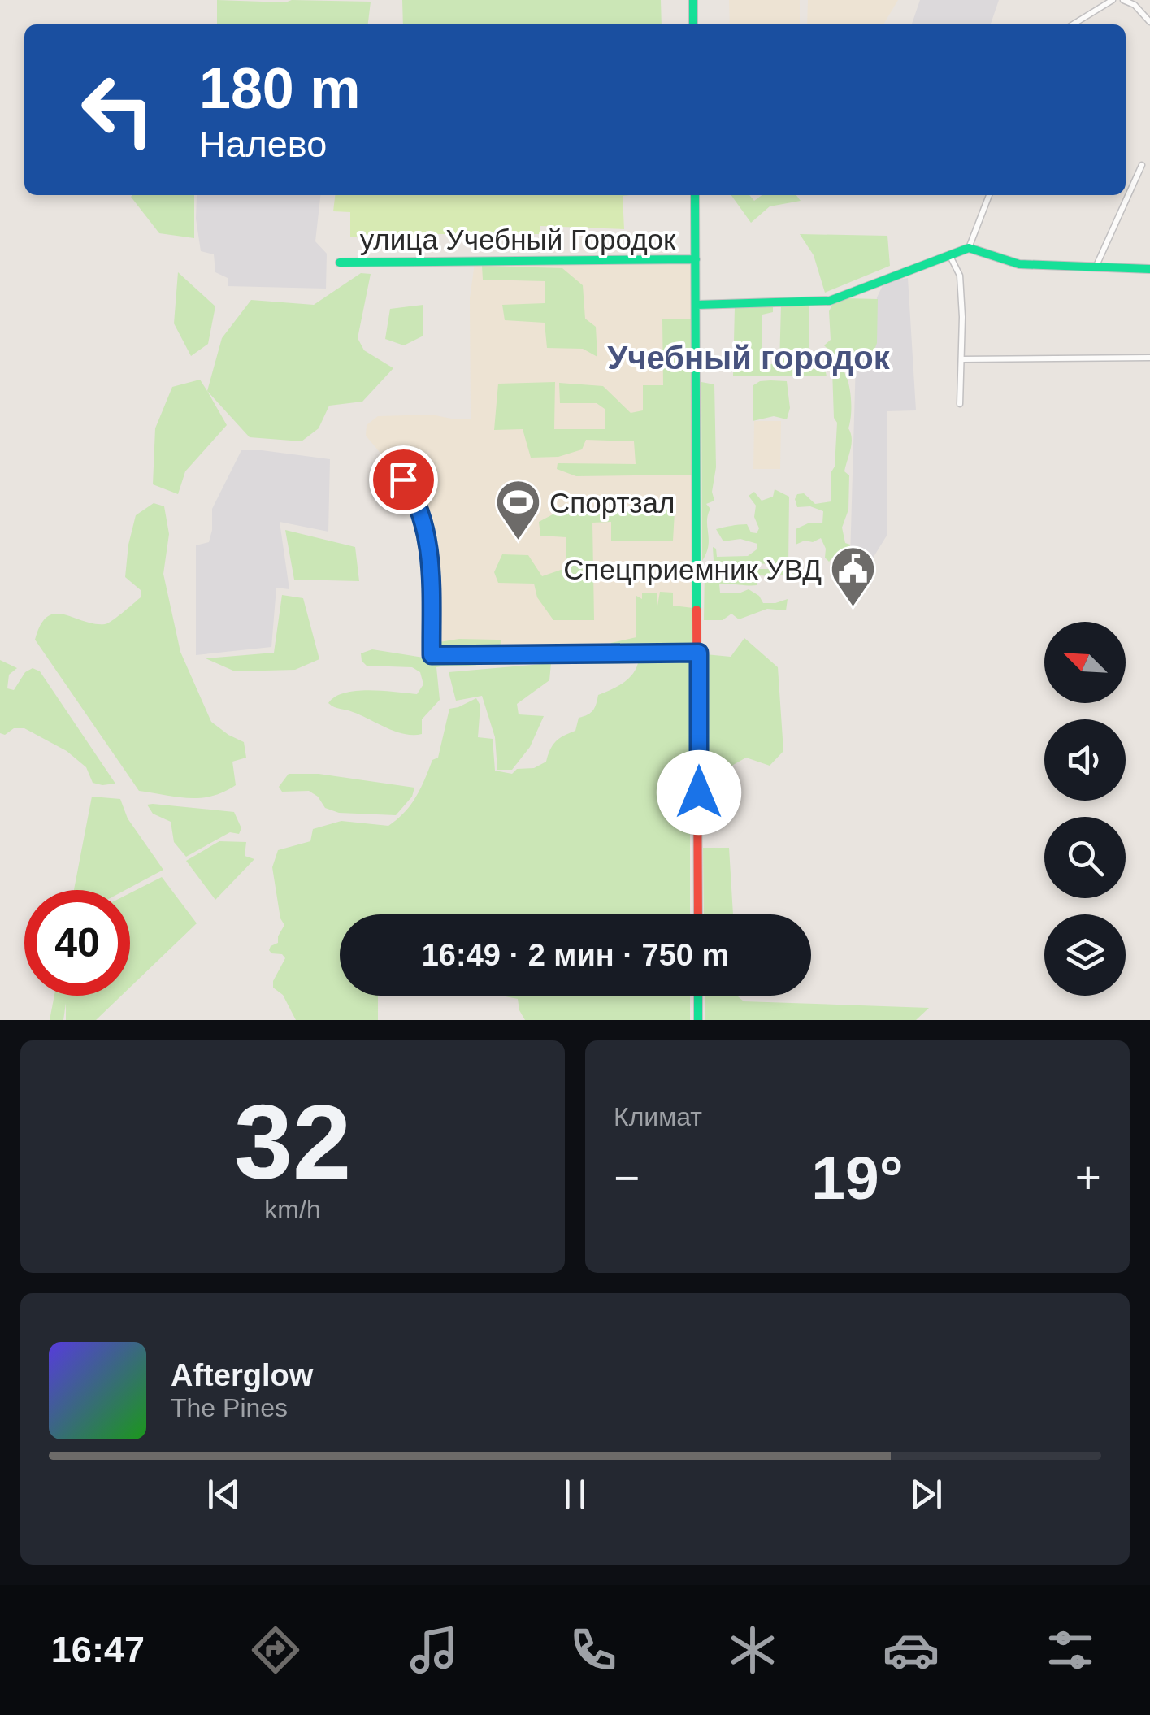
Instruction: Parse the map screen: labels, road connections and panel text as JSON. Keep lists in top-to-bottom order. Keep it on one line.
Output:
{"streets":{"street":["улица Учебный Городок"]},"districts":["Учебный городок"],"places":{"sports":["Спортзал"],"public building":["Спецприемник УВД"]},"north":"top left","page":{"turn":["180 m","Налево"],"limit":"40","trip":"16:49 · 2 мин · 750 m","tile":[["32","km/h"],"Климат"],"heat":["−","19°","+"],"song":["Afterglow","The Pines"],"tabs":"16:47"}}
